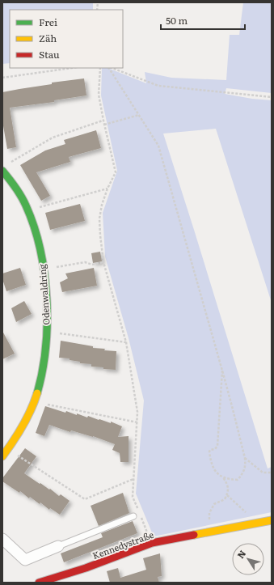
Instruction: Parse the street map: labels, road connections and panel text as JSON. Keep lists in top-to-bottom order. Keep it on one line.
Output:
{"streets":{"street":["Odenwaldring","Kennedystraße"]},"legend":["Frei","Zäh","Stau"],"scale_bar":"50 m","north":"top left"}
